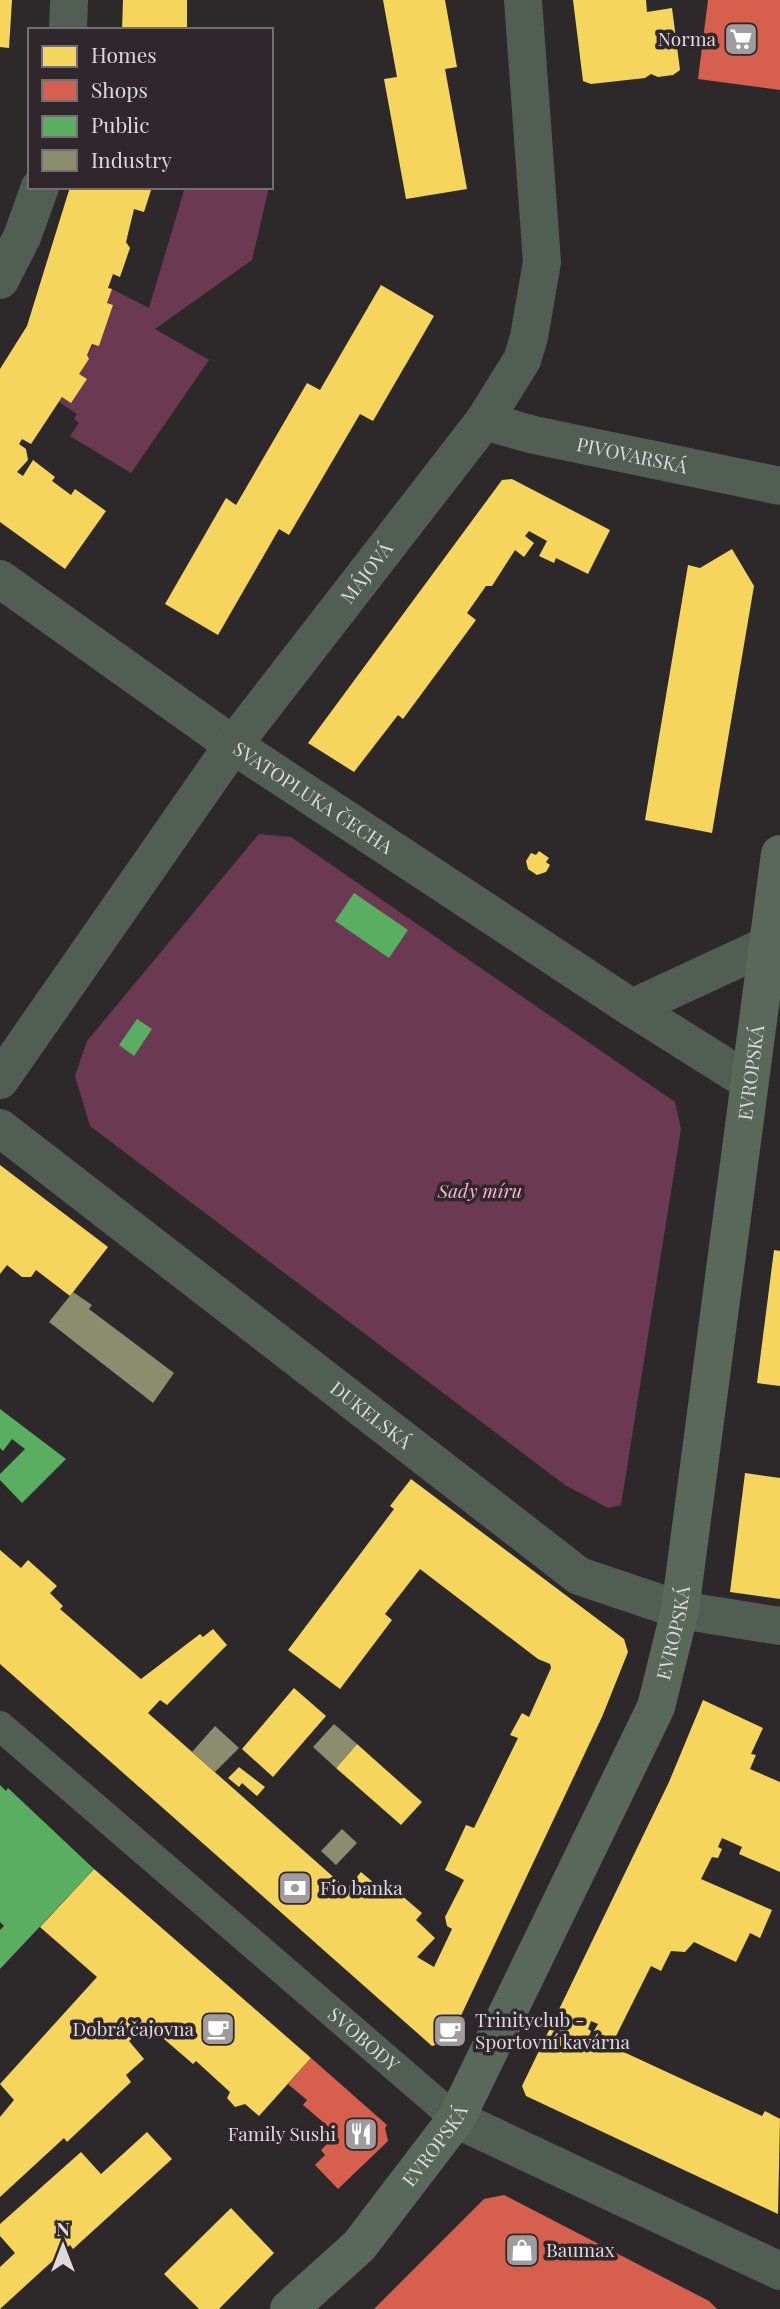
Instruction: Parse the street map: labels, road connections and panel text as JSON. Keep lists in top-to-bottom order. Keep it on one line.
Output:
{"streets":{"main road":["EVROPSKÁ"],"street":["PIVOVARSKÁ","MÁJOVÁ","SVATOPLUKA ČECHA","DUKELSKÁ","SVOBODY"]},"crossings":[["PIVOVARSKÁ","MÁJOVÁ"],["MÁJOVÁ","SVATOPLUKA ČECHA"],["SVATOPLUKA ČECHA","EVROPSKÁ"],["EVROPSKÁ","DUKELSKÁ"],["EVROPSKÁ","SVOBODY"]],"parks":["Sady míru"],"places":{"supermarket":["Norma"],"bank":["Fio banka"],"cafe":["Dobrá čajovna","Trinityclub - Sportovní kavárna"],"restaurant":["Family Sushi"],"shop":["Baumax"]},"legend":["Homes","Shops","Public","Industry"],"north":"top"}
